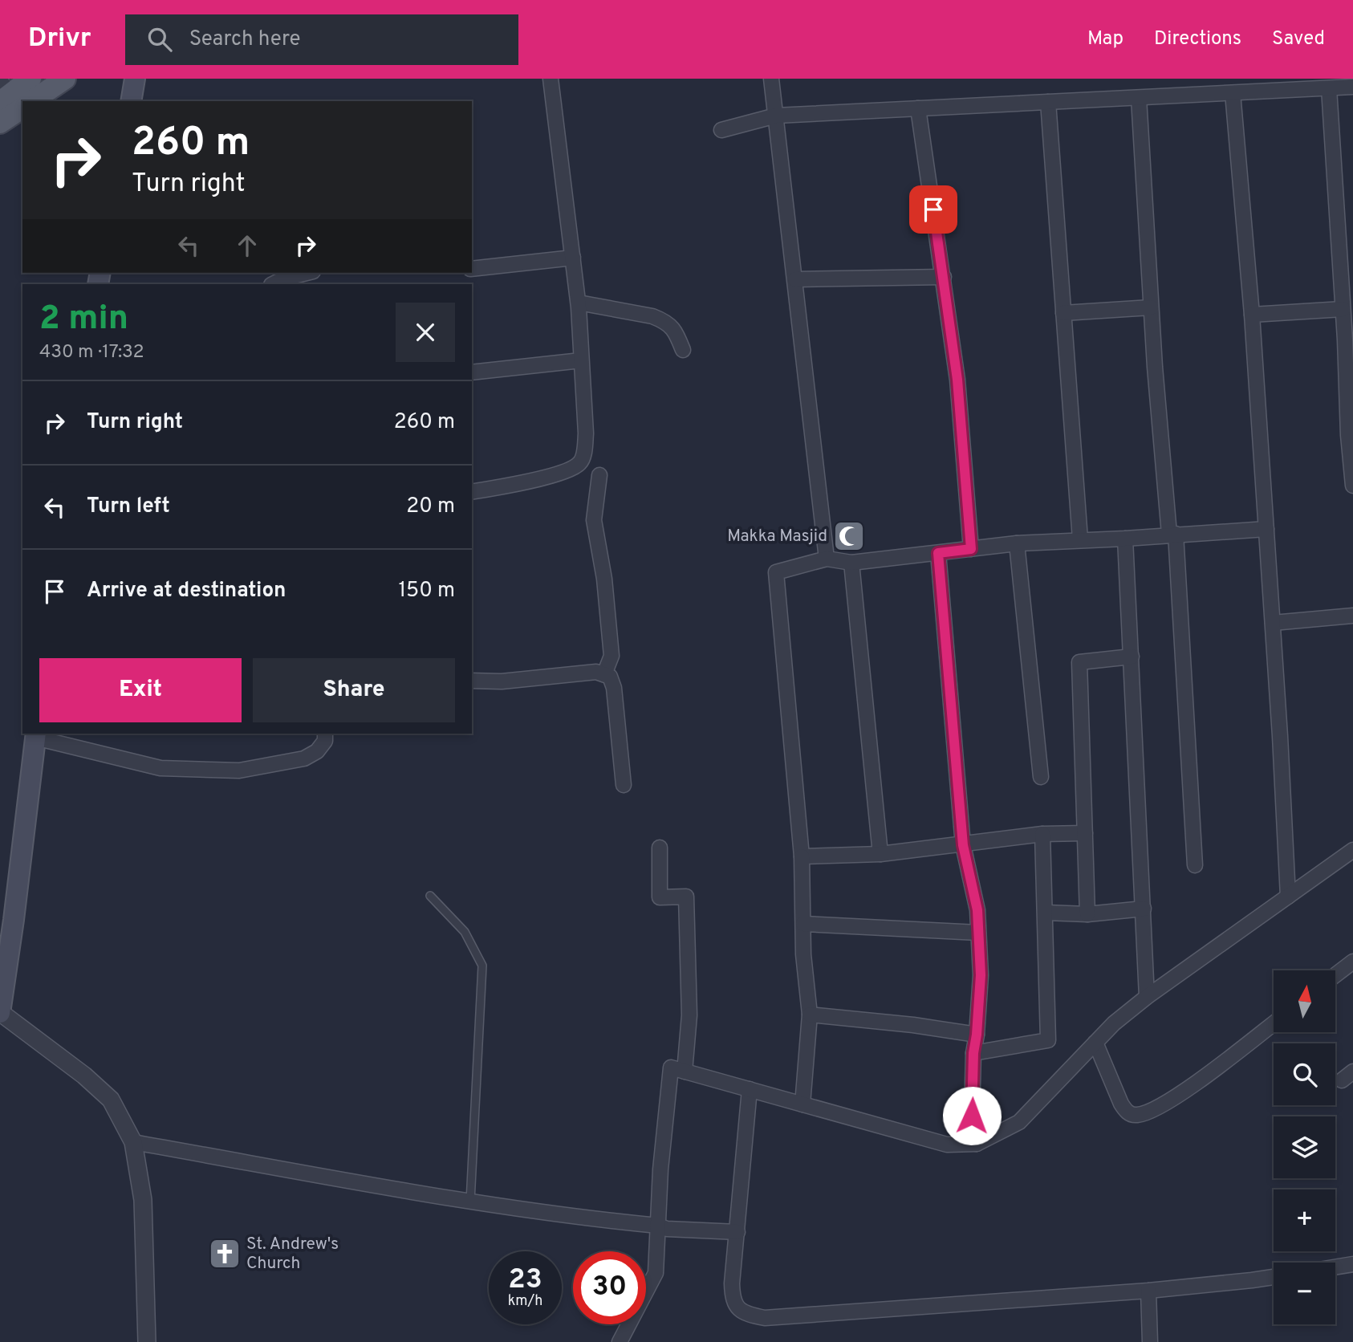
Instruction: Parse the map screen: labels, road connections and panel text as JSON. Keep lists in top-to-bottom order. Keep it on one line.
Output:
{"places":{"mosque":["Makka Masjid"],"church":["St. Andrew's Church"]},"north":"top","page":{"header":"Drivr","search":"Search here","nav":["Map","Directions","Saved"],"turn":["260 m","Turn right"],"heading":["2 min","430 m · 17:32"],"list":[{"name":"Turn right","value":"260 m"},{"name":"Turn left","value":"20 m"},{"name":"Arrive at destination","value":"150 m"}],"buttons":["Exit","Share"],"map_buttons":["+","−"],"speed":"23 km/h","limit":"30"}}
